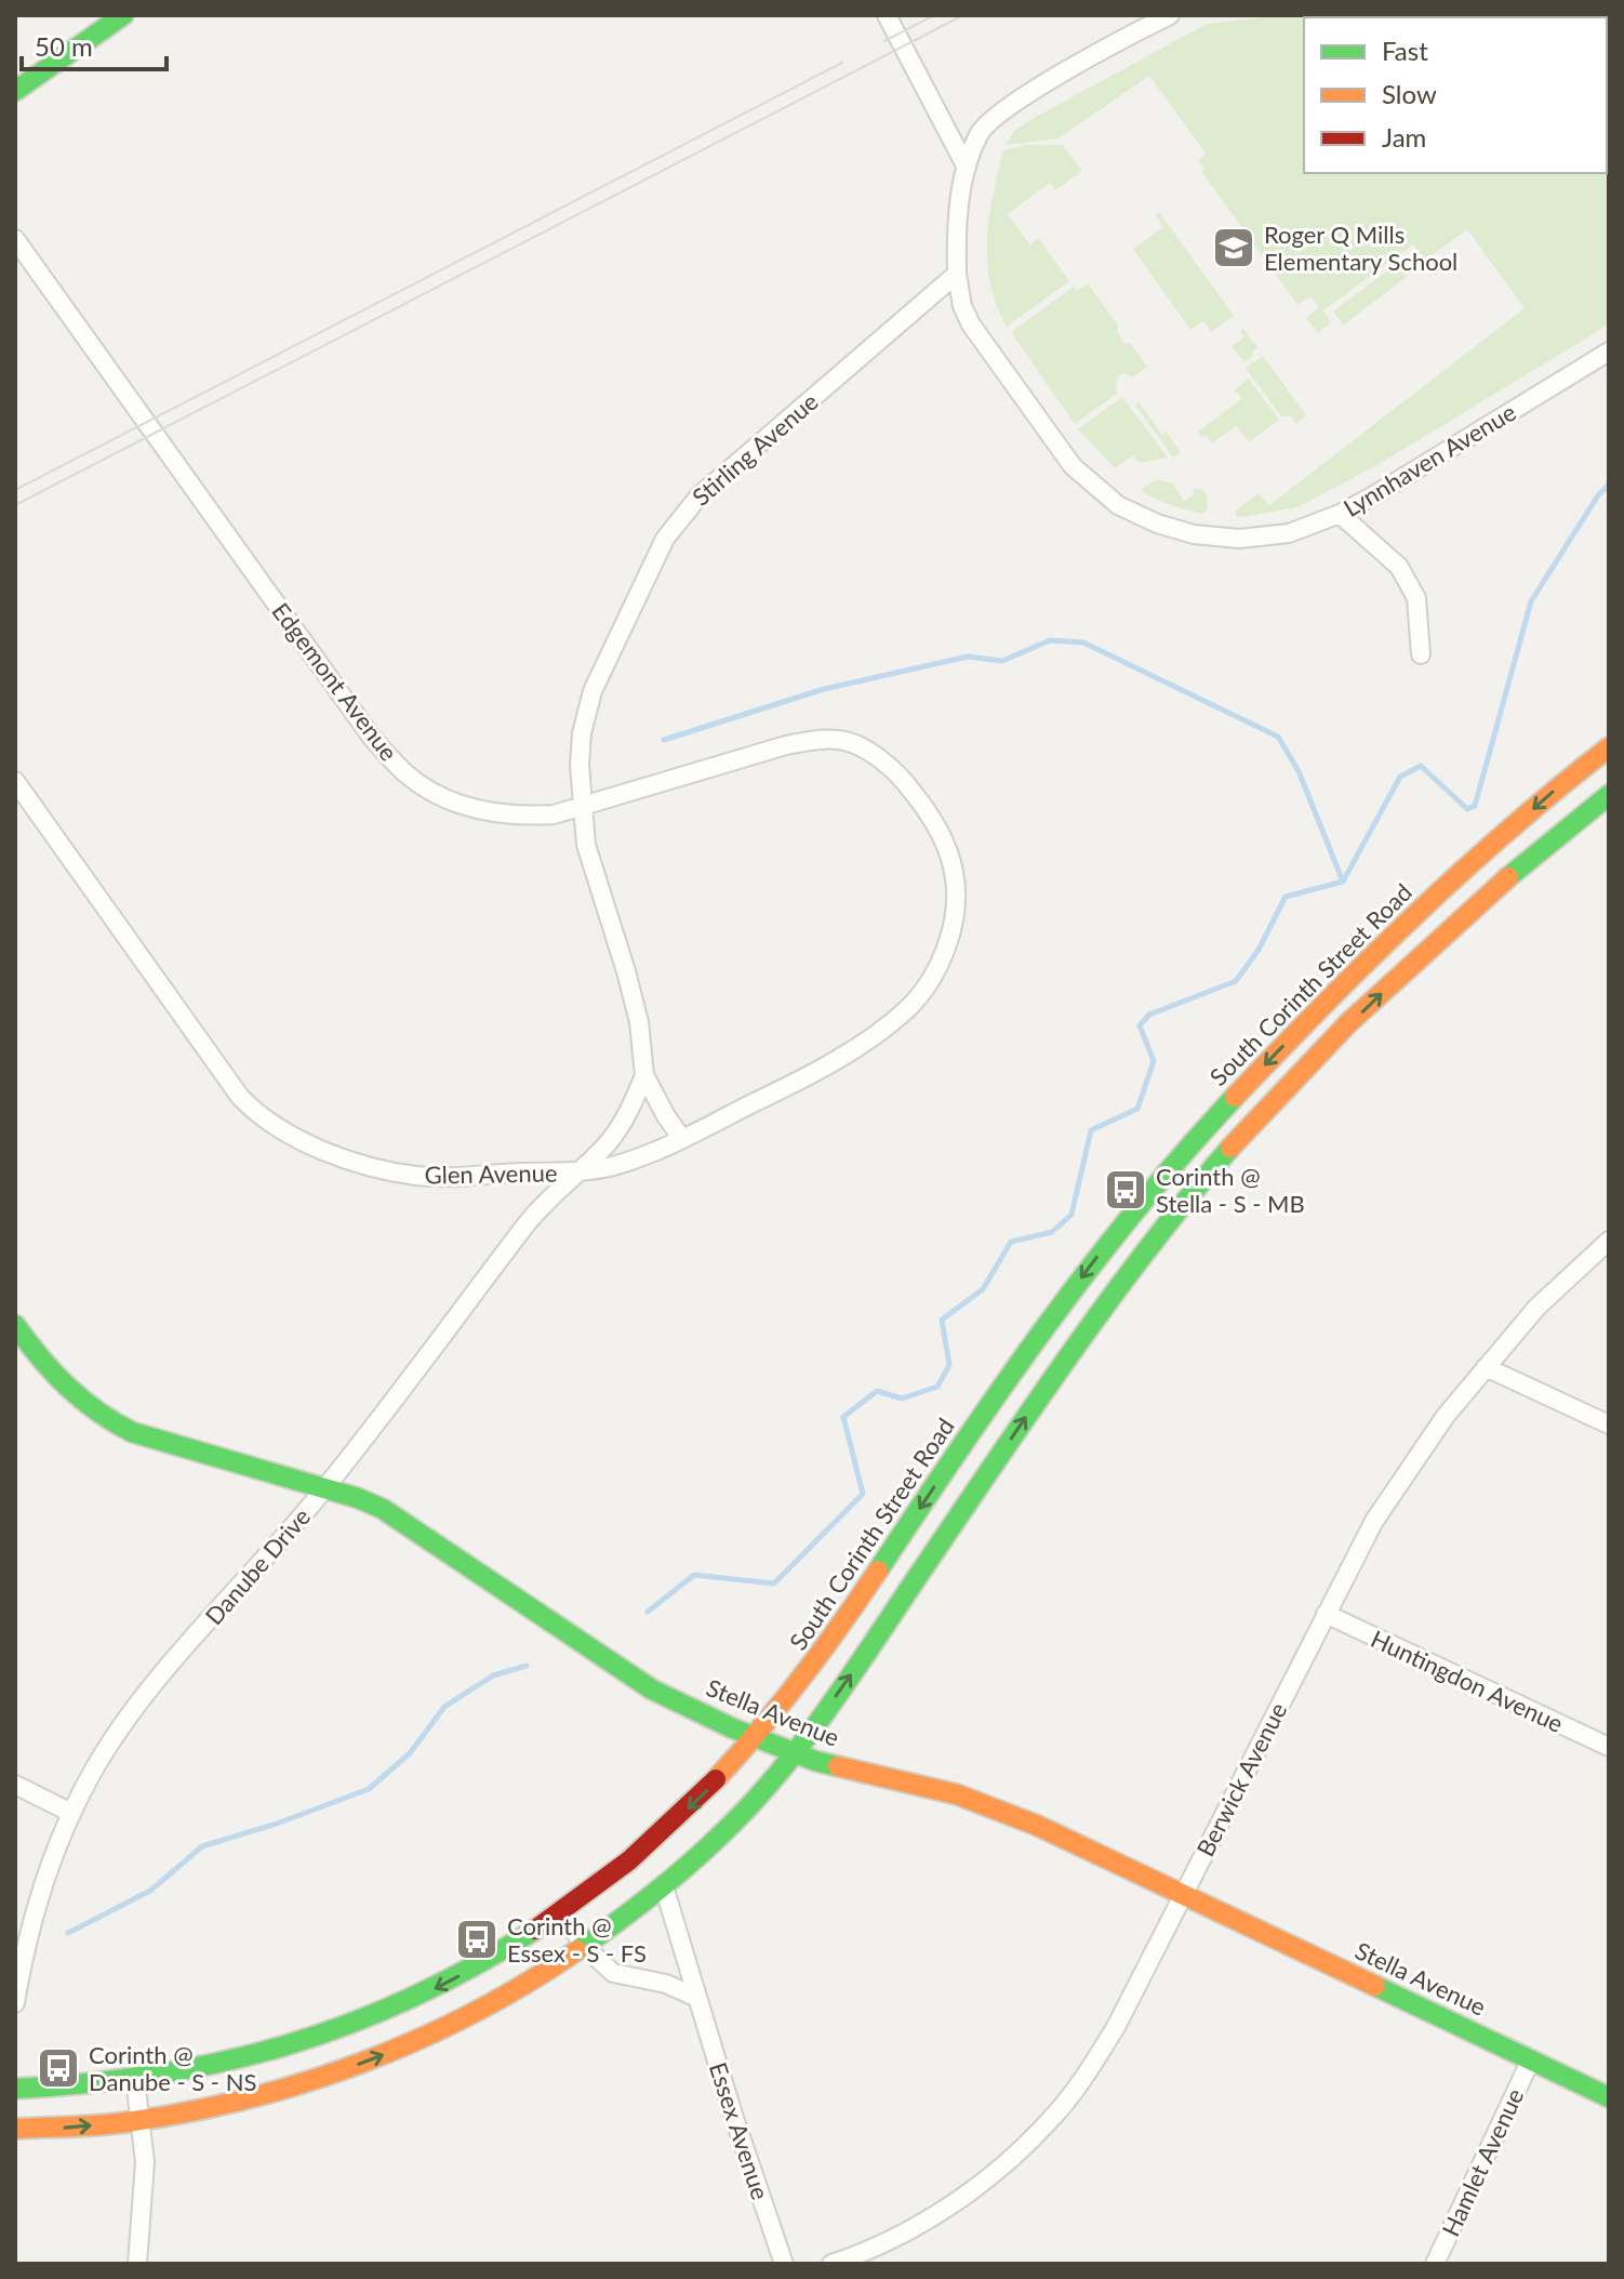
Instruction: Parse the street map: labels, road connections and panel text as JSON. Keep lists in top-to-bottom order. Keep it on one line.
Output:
{"streets":{"main road":["South Corinth Street Road","Stella Avenue"],"street":["Stirling Avenue","Lynnhaven Avenue","Edgemont Avenue","Glen Avenue","Danube Drive","Huntingdon Avenue","Berwick Avenue","Essex Avenue","Hamlet Avenue"]},"crossings":[["Stirling Avenue","Lynnhaven Avenue"],["Stirling Avenue","Edgemont Avenue"],["Stirling Avenue","Glen Avenue"],["Stirling Avenue","Danube Drive"],["Edgemont Avenue","Glen Avenue"],["South Corinth Street Road","Stella Avenue"],["Glen Avenue","Danube Drive"],["Danube Drive","Stella Avenue"],["Huntingdon Avenue","Berwick Avenue"],["Stella Avenue","Berwick Avenue"],["Stella Avenue","Hamlet Avenue"]],"places":{"school or university":["Roger Q Mills Elementary School"],"bus stop":["Corinth @ Stella - S - MB","Corinth @ Essex - S - FS","Corinth @ Danube - S - NS"]},"legend":["Fast","Slow","Jam"],"scale_bar":"50 m"}
